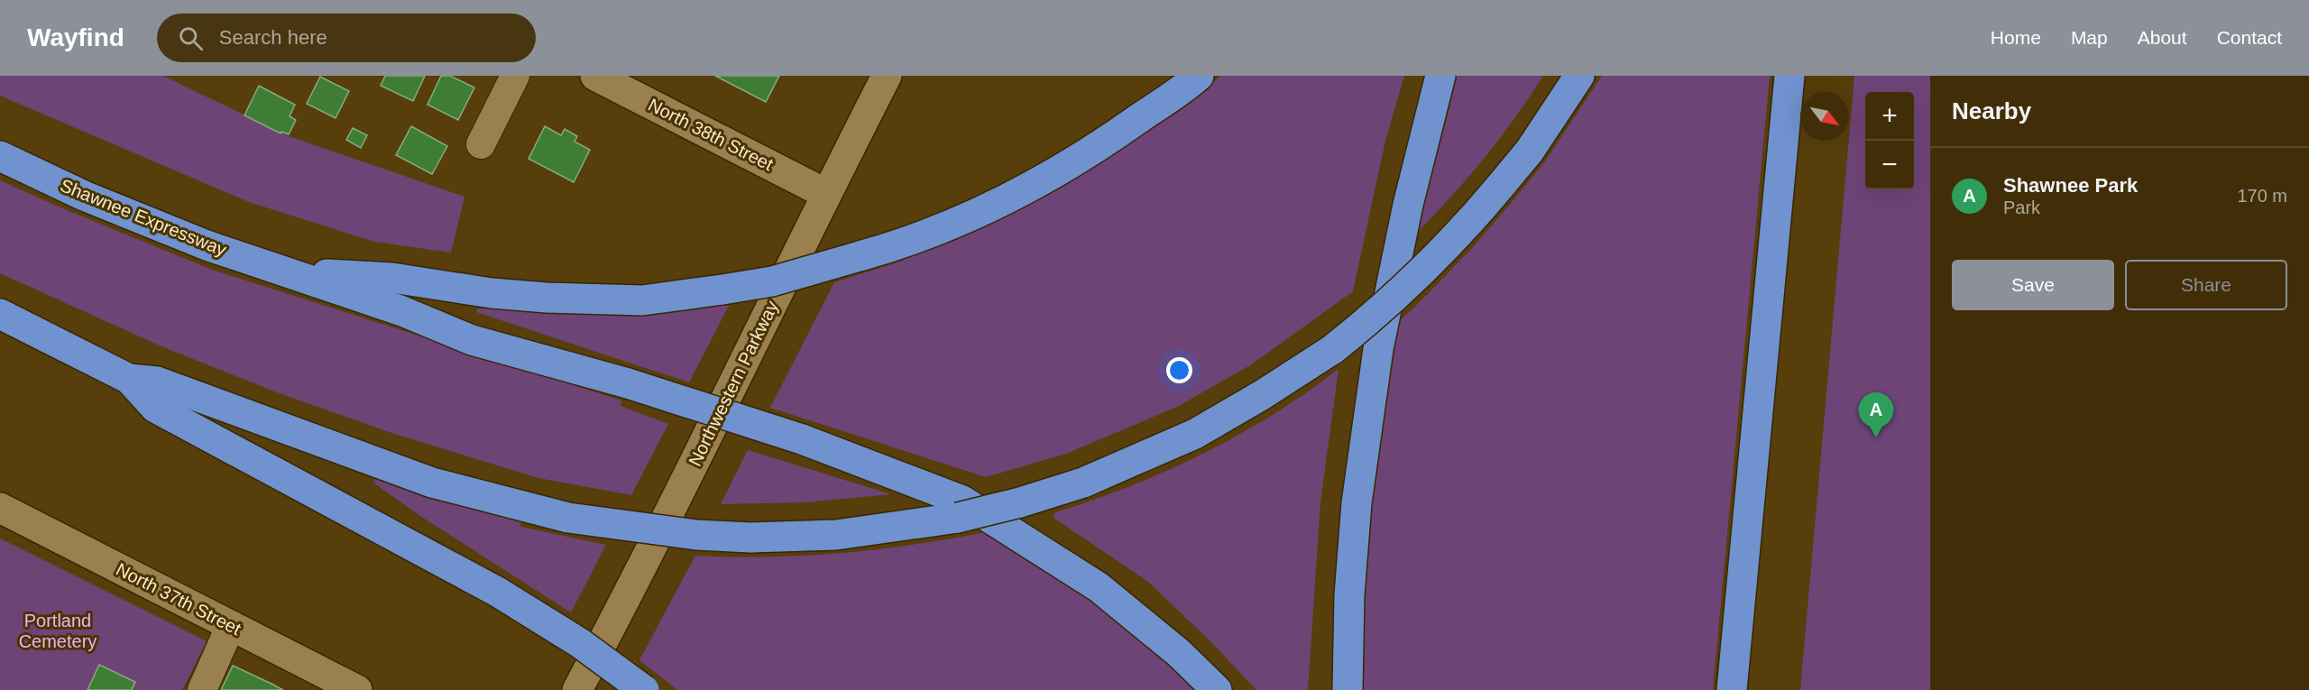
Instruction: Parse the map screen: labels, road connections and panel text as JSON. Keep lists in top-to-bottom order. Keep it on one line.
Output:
{"streets":{"highway":["Shawnee Expressway"],"street":["North 38th Street","Northwestern Parkway","North 37th Street"]},"crossings":[["North 38th Street","Northwestern Parkway"]],"parks":["Portland Cemetery"],"north":"bottom right","page":{"header":"Wayfind","search":"Search here","nav":["Home","Map","About","Contact"],"heading":"Nearby","map_buttons":["+","−"],"list":[{"mark":"A","name":"Shawnee Park","note":"Park","value":"170 m"}],"buttons":["Save","Share"],"pins":"A"}}
